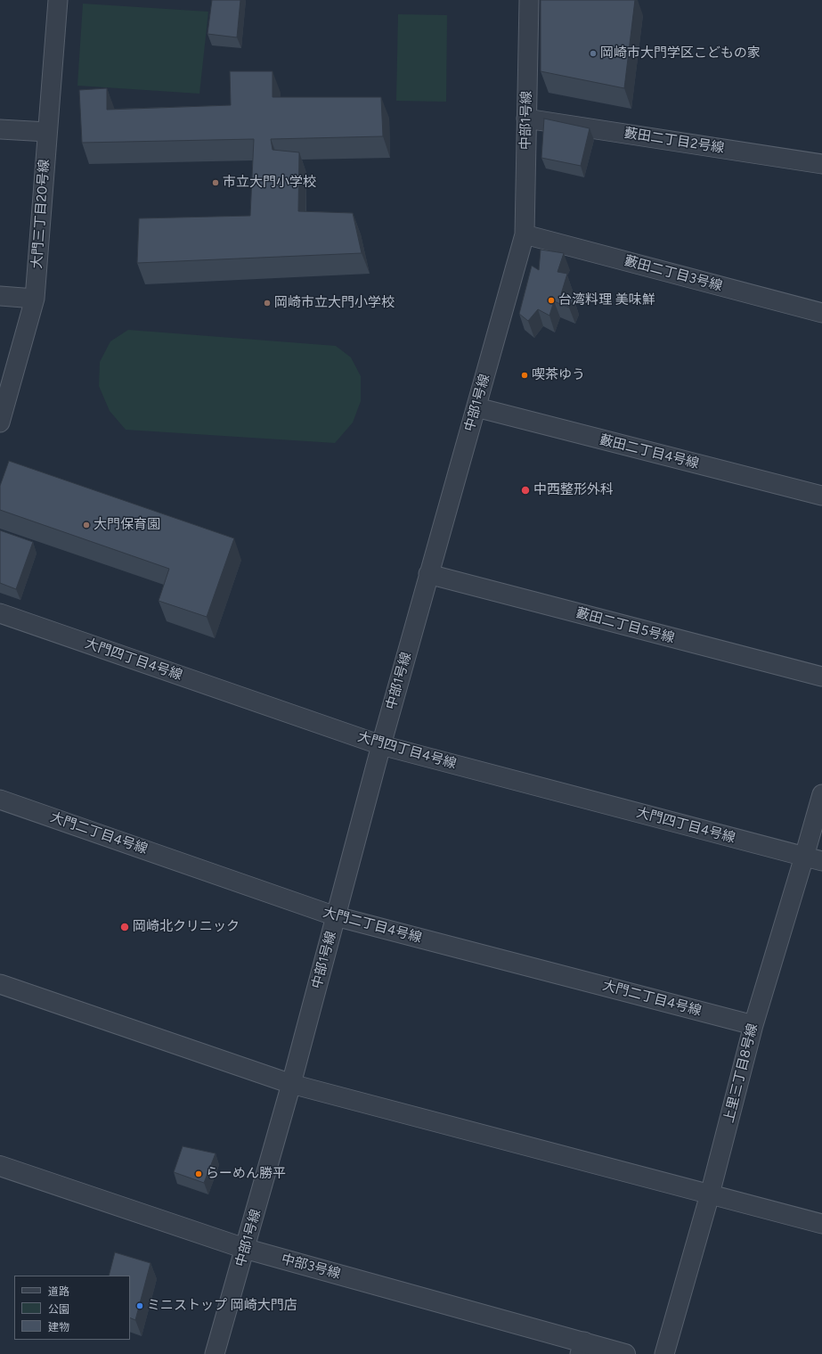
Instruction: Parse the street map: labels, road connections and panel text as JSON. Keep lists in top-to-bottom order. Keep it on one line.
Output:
{"streets":{"street":["中部1号線","藪田二丁目2号線","大門三丁目20号線","藪田二丁目3号線","藪田二丁目4号線","藪田二丁目5号線","大門四丁目4号線","大門二丁目4号線","上里三丁目8号線","中部3号線"]},"crossings":[["中部1号線","藪田二丁目2号線"],["中部1号線","藪田二丁目3号線"],["中部1号線","藪田二丁目4号線"],["中部1号線","藪田二丁目5号線"],["中部1号線","大門四丁目4号線"],["中部1号線","大門二丁目4号線"],["中部1号線","中部3号線"],["大門四丁目4号線","上里三丁目8号線"],["大門二丁目4号線","上里三丁目8号線"]],"places":["岡崎市大門学区こどもの家","市立大門小学校","台湾料理 美味鮮","岡崎市立大門小学校","喫茶ゆう","中西整形外科","大門保育園","岡崎北クリニック","らーめん勝平","ミニストップ 岡崎大門店"],"legend":["道路","公園","建物"]}
